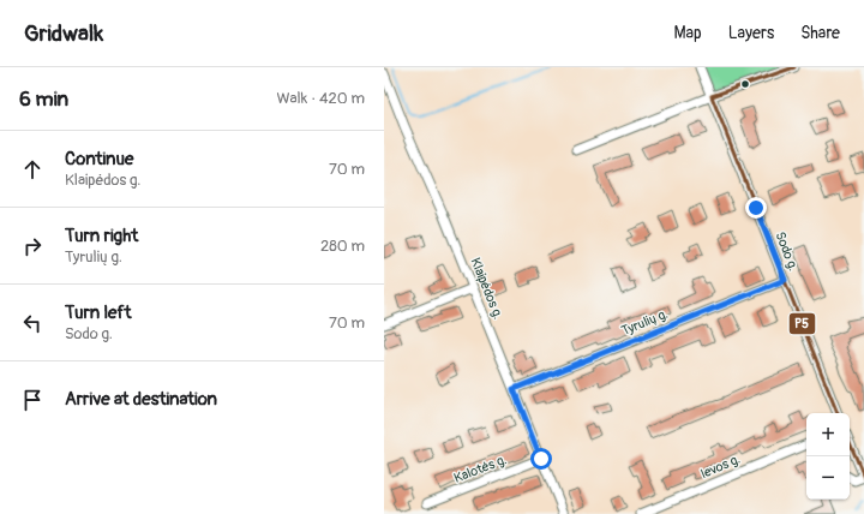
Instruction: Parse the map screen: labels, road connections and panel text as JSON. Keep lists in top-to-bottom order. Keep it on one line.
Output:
{"streets":{"street":["Sodo g.","Klaipėdos g.","Tyrulių g.","Ievos g.","Kalotės g."]},"crossings":[["Sodo g.","Tyrulių g."],["Klaipėdos g.","Tyrulių g."],["Klaipėdos g.","Kalotės g."]],"lines":["transit line P5"],"page":{"header":"Gridwalk","nav":["Map","Layers","Share"],"heading":["6 min","Walk · 420 m"],"list":[["Continue","Klaipėdos g.","70 m"],["Turn right","Tyrulių g.","280 m"],["Turn left","Sodo g.","70 m"],"Arrive at destination"],"map_buttons":["+","−"]}}
